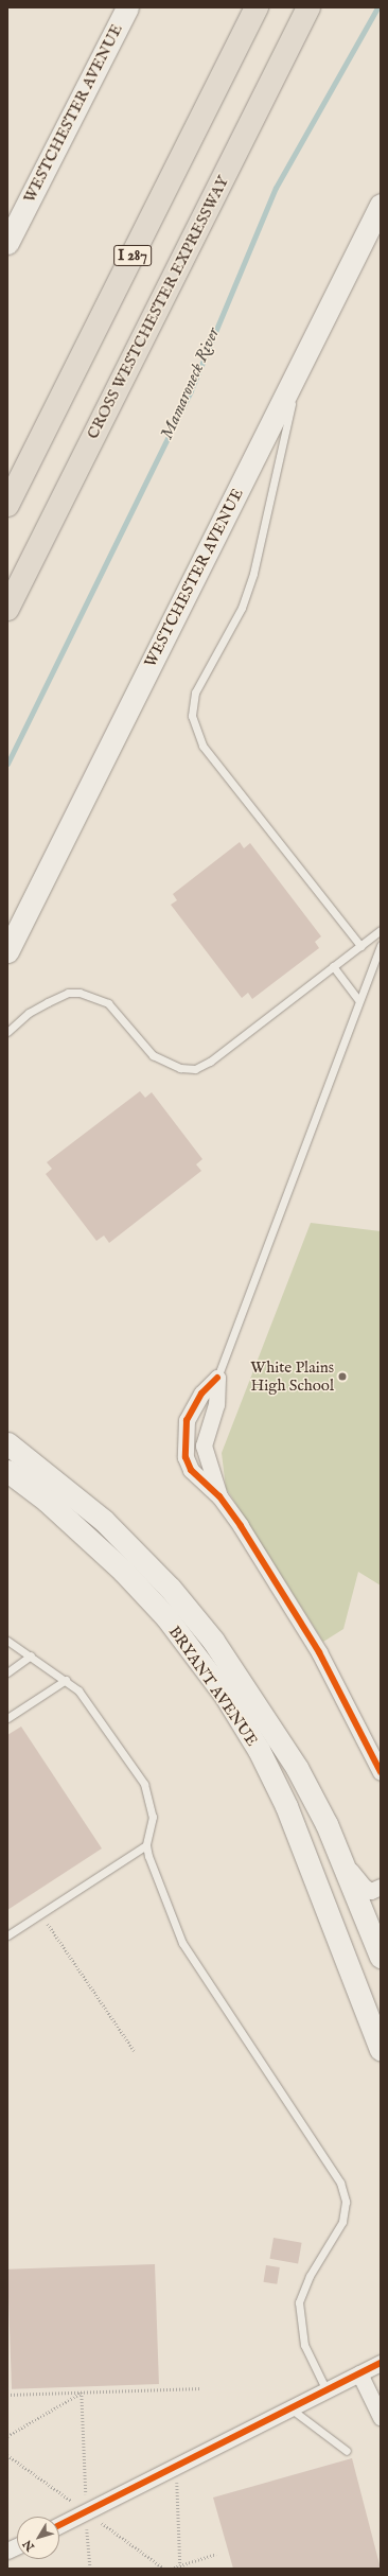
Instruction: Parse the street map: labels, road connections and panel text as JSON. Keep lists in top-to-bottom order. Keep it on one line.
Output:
{"streets":{"highway":["I 287","CROSS WESTCHESTER EXPRESSWAY"],"main road":["WESTCHESTER AVENUE","BRYANT AVENUE"]},"water":["Mamaroneck River"],"places":["White Plains High School"],"north":"bottom left"}
